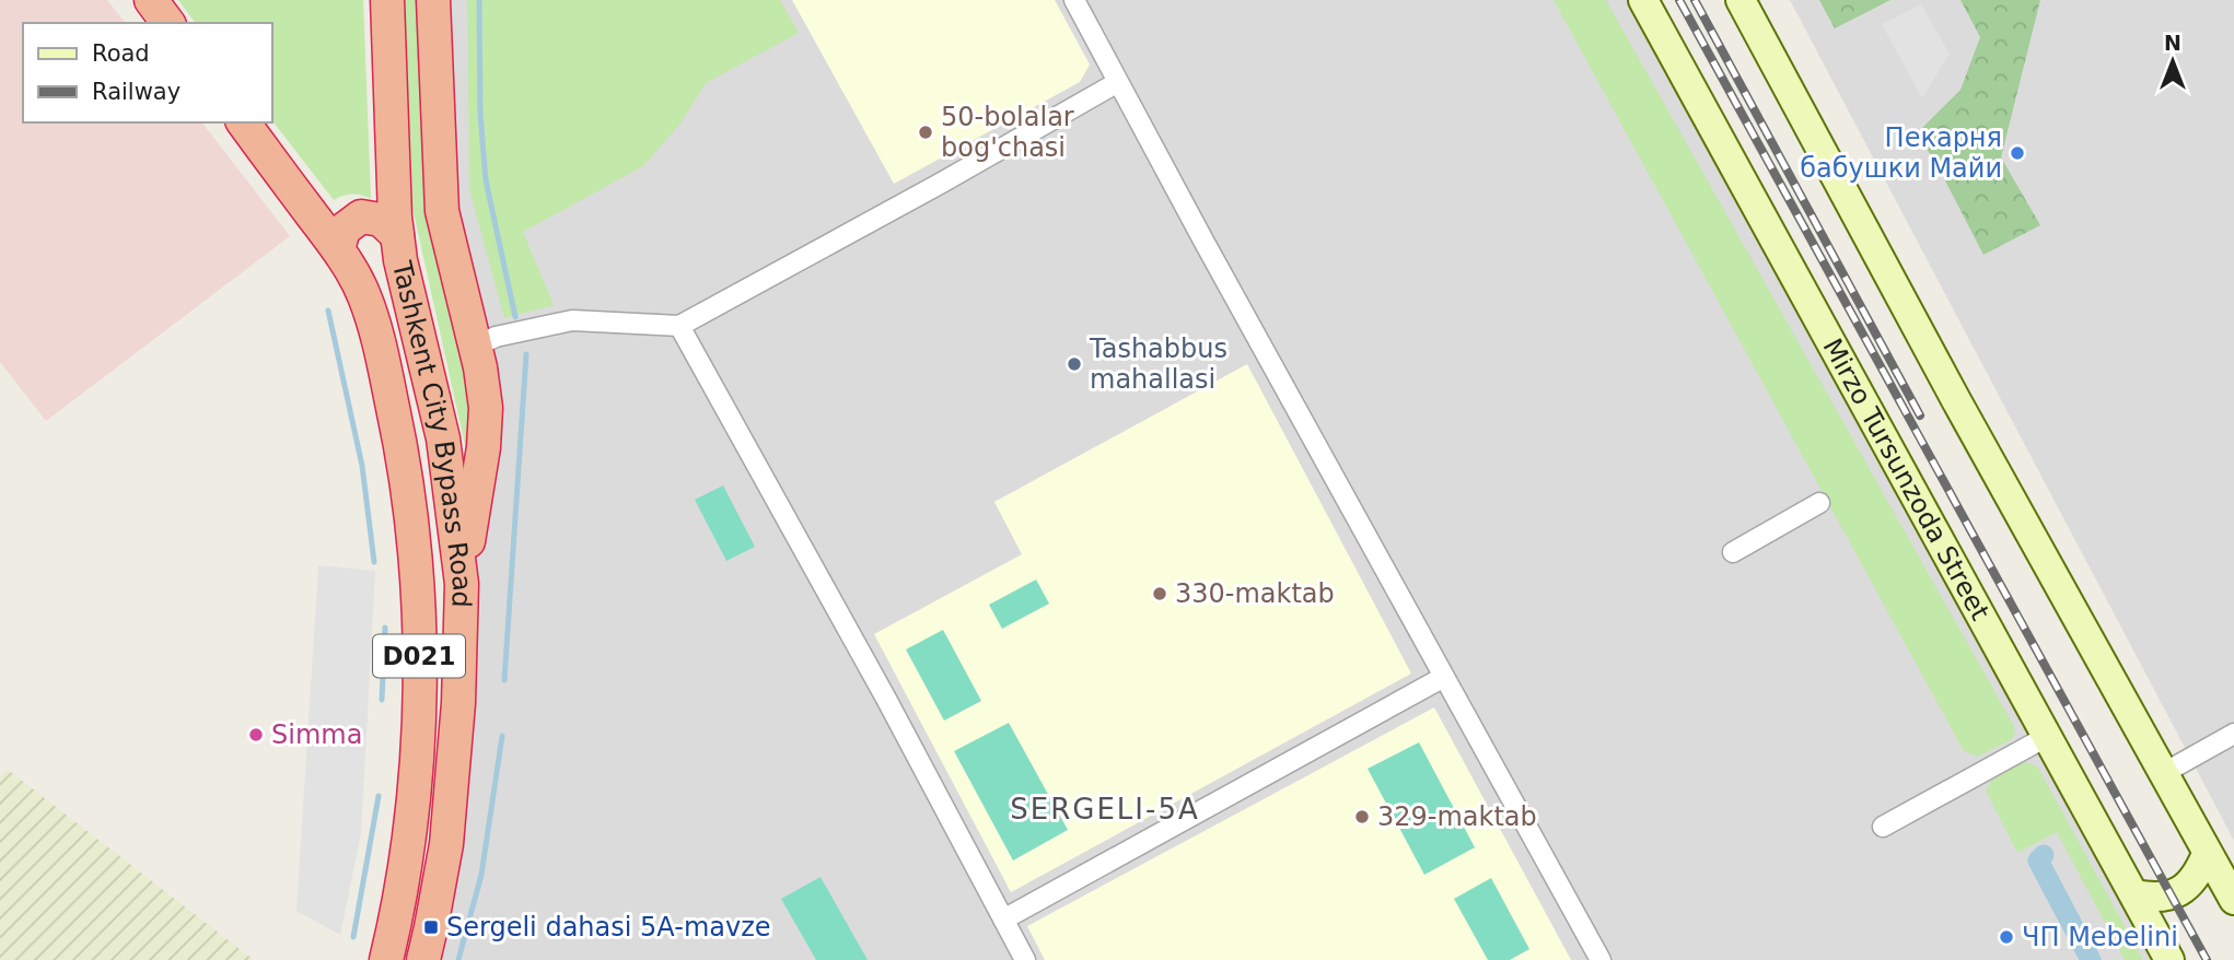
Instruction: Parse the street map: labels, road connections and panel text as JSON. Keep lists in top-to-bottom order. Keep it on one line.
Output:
{"streets":{"highway":["Tashkent City Bypass Road","D021"],"main road":["Mirzo Tursunzoda Street"]},"districts":["SERGELI-5A"],"places":{"other":["50-bolalar bog'chasi","Пекарня бабушки Майи","Tashabbus mahallasi","330-maktab","Simma","329-maktab","ЧП Mebelini"],"transit":["Sergeli dahasi 5A-mavze"]},"legend":["Road","Railway"],"north":"top"}
